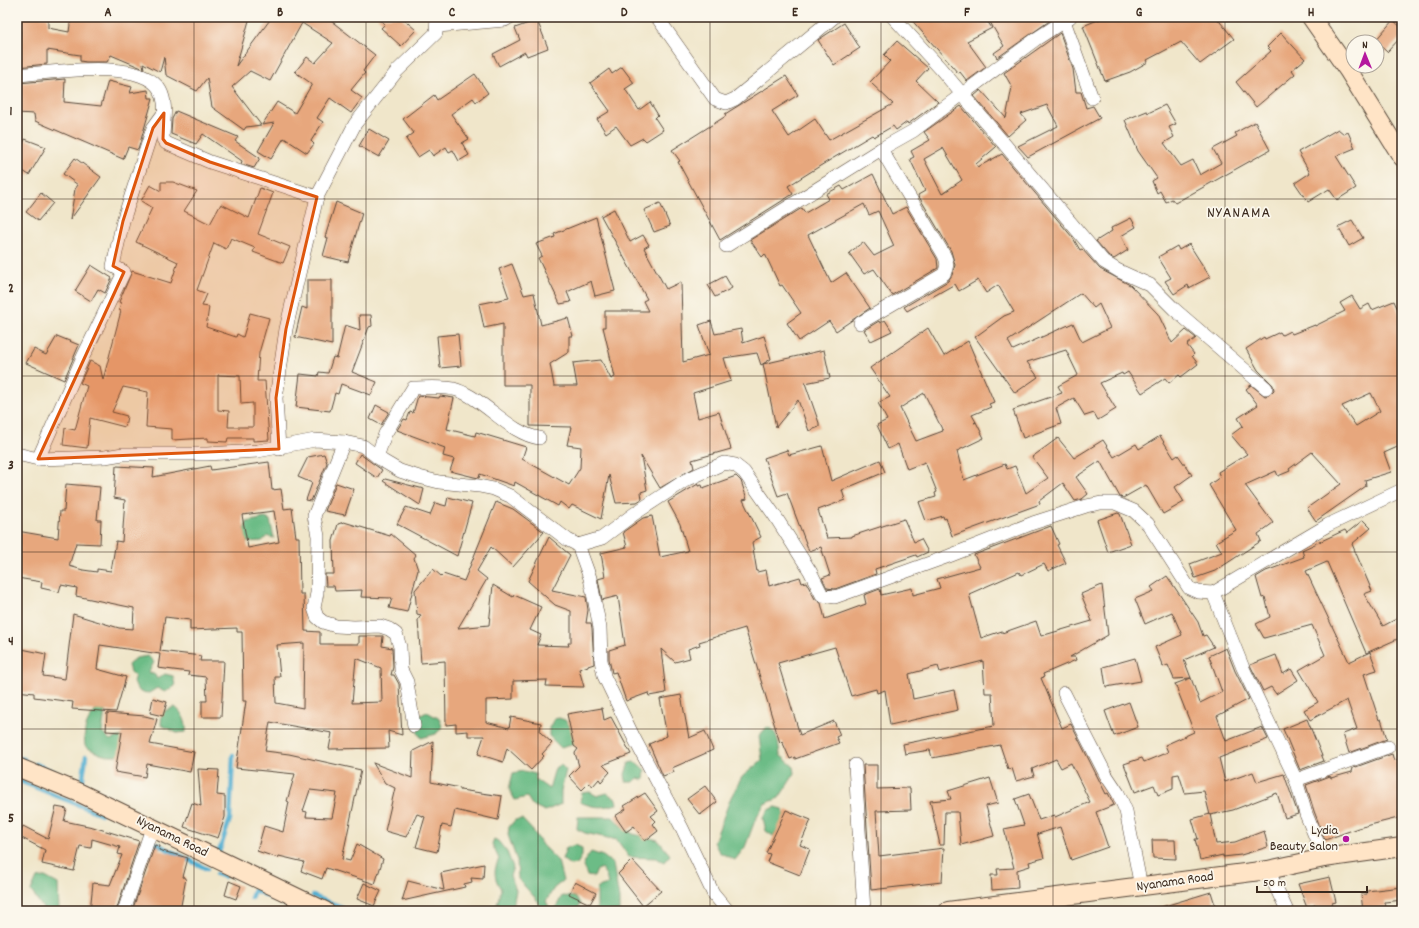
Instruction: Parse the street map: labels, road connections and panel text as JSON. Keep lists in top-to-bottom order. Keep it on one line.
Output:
{"streets":{"street":["Nyanama Road"]},"districts":["NYANAMA"],"places":["Lydia Beauty Salon"],"scale_bar":"50 m","north":"top","grid":{"columns":["A","B","C","D","E","F","G","H"],"rows":["1","2","3","4","5"]}}
